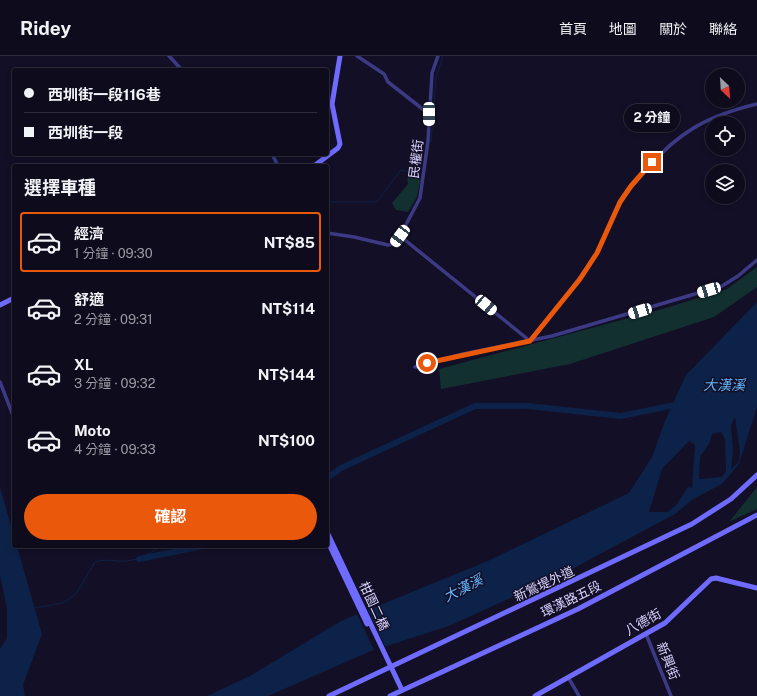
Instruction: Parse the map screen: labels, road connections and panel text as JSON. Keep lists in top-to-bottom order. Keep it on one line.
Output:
{"streets":{"street":["民權街","新鶯堤外道","環漢路五段","柑園二橋","八德街","新興街"]},"crossings":[["環漢路五段","柑園二橋"],["八德街","新興街"]],"water":["大漢溪"],"north":"bottom right","page":{"header":"Ridey","nav":["首頁","地圖","關於","聯絡"],"banner":["西圳街一段116巷","西圳街一段"],"bubble":"2 分鐘","heading":"選擇車種","list":[{"name":"經濟","note":"1 分鐘 · 09:30","value":"NT$85"},{"name":"舒適","note":"2 分鐘 · 09:31","value":"NT$114"},{"name":"XL","note":"3 分鐘 · 09:32","value":"NT$144"},{"name":"Moto","note":"4 分鐘 · 09:33","value":"NT$100"}],"buttons":"確認"}}
